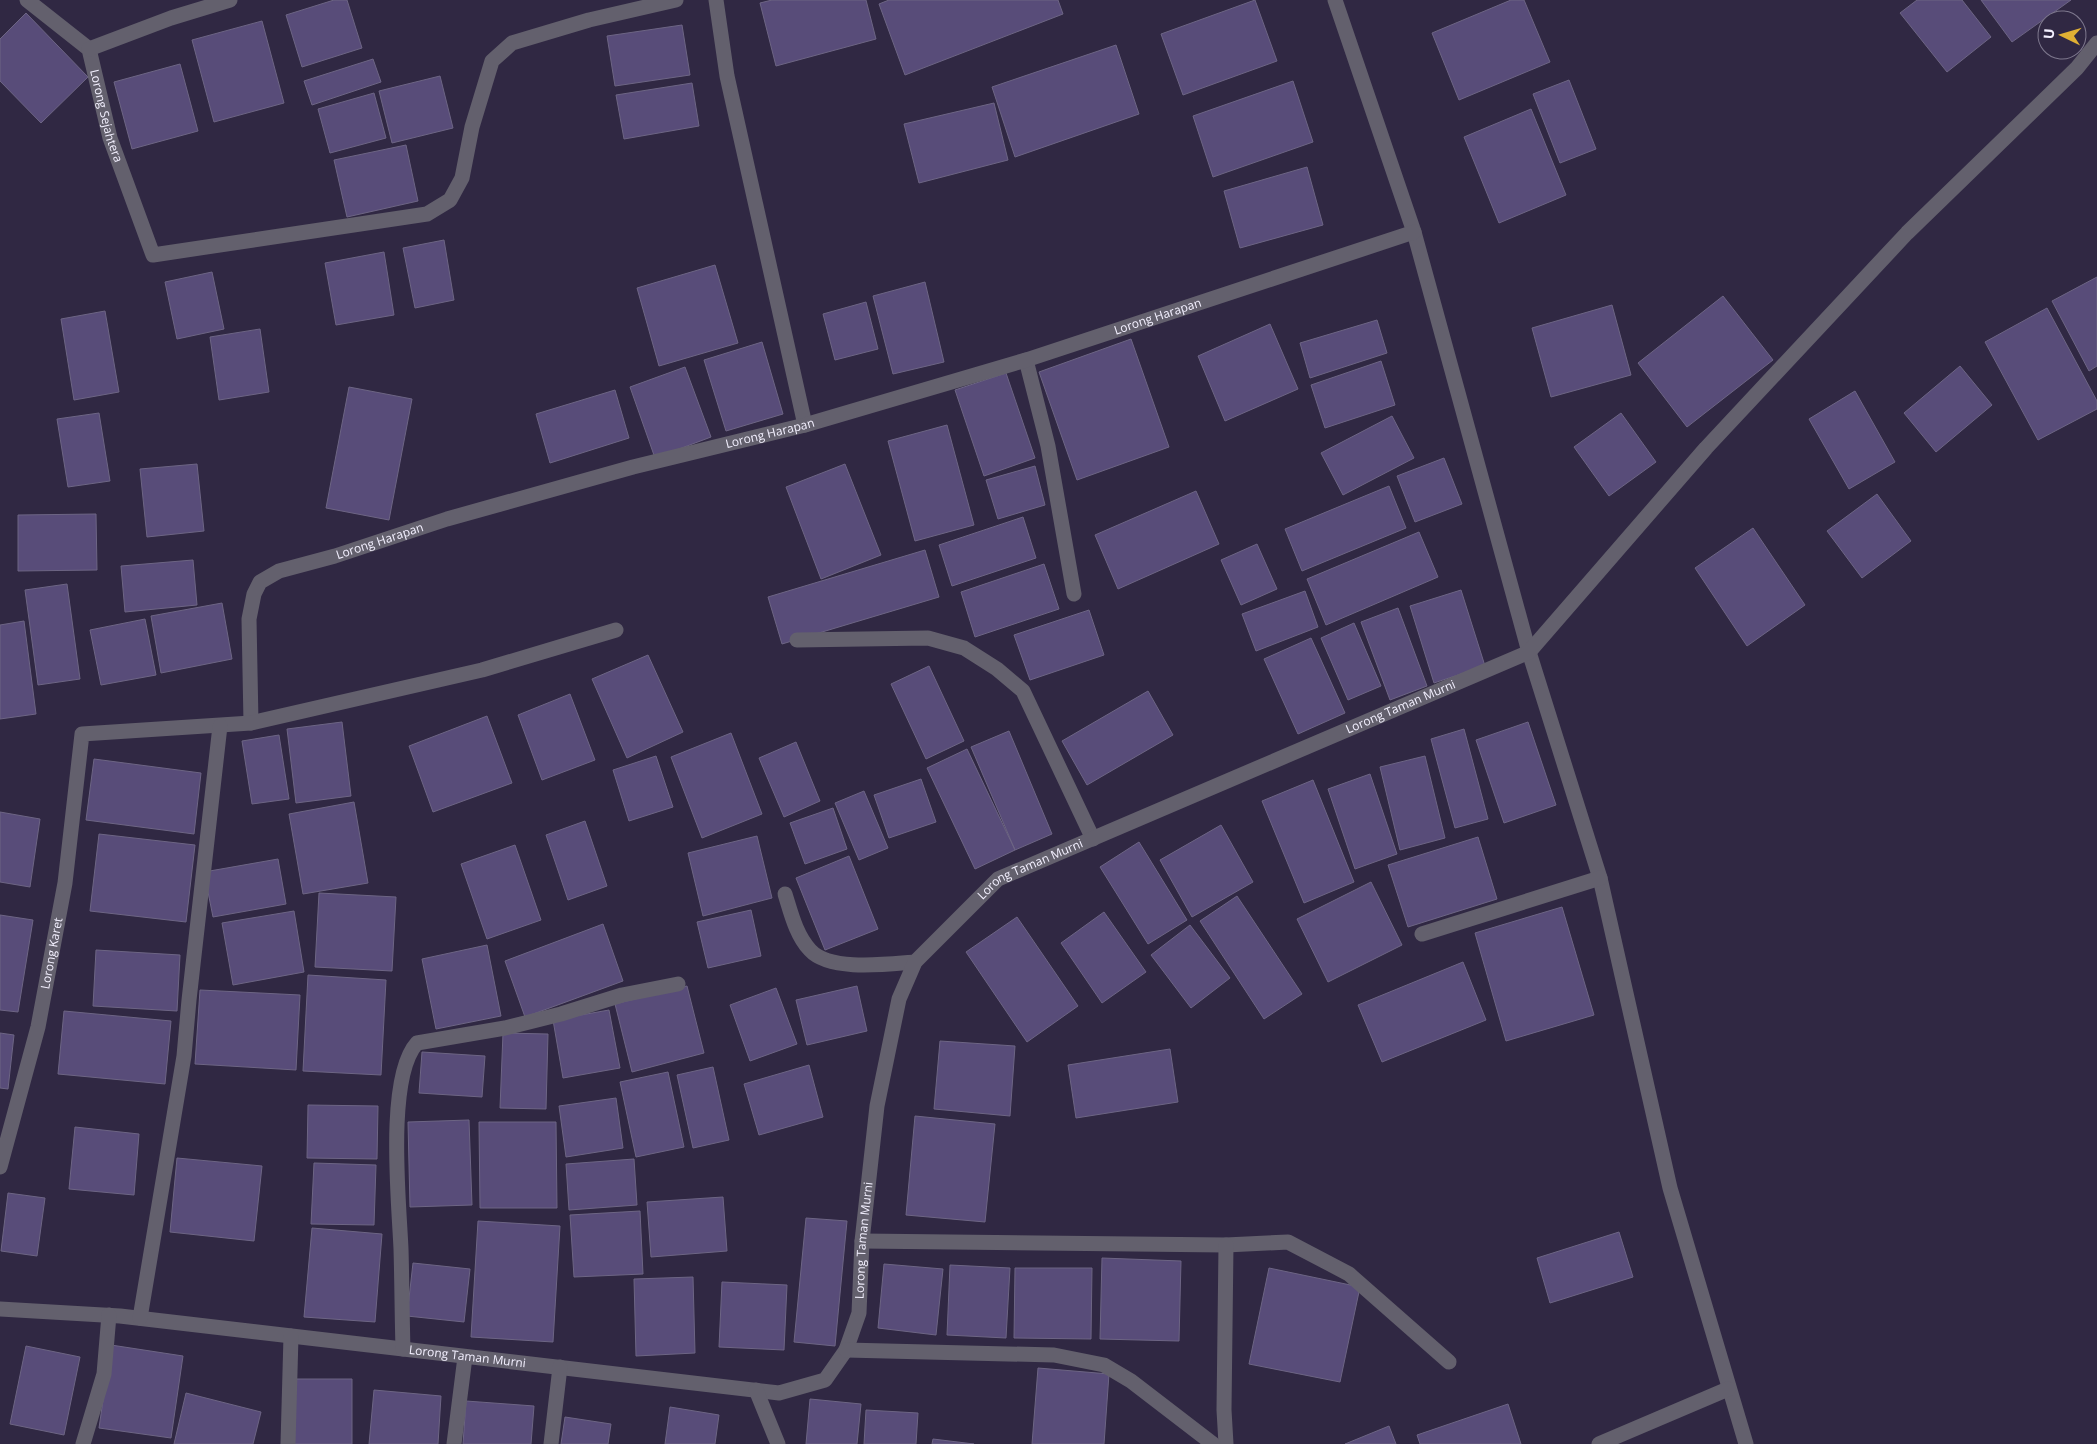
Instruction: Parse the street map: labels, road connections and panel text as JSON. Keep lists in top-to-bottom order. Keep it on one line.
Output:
{"streets":{"street":["Lorong Sejahtera","Lorong Harapan","Lorong Taman Murni","Lorong Karet"]},"north":"left"}
